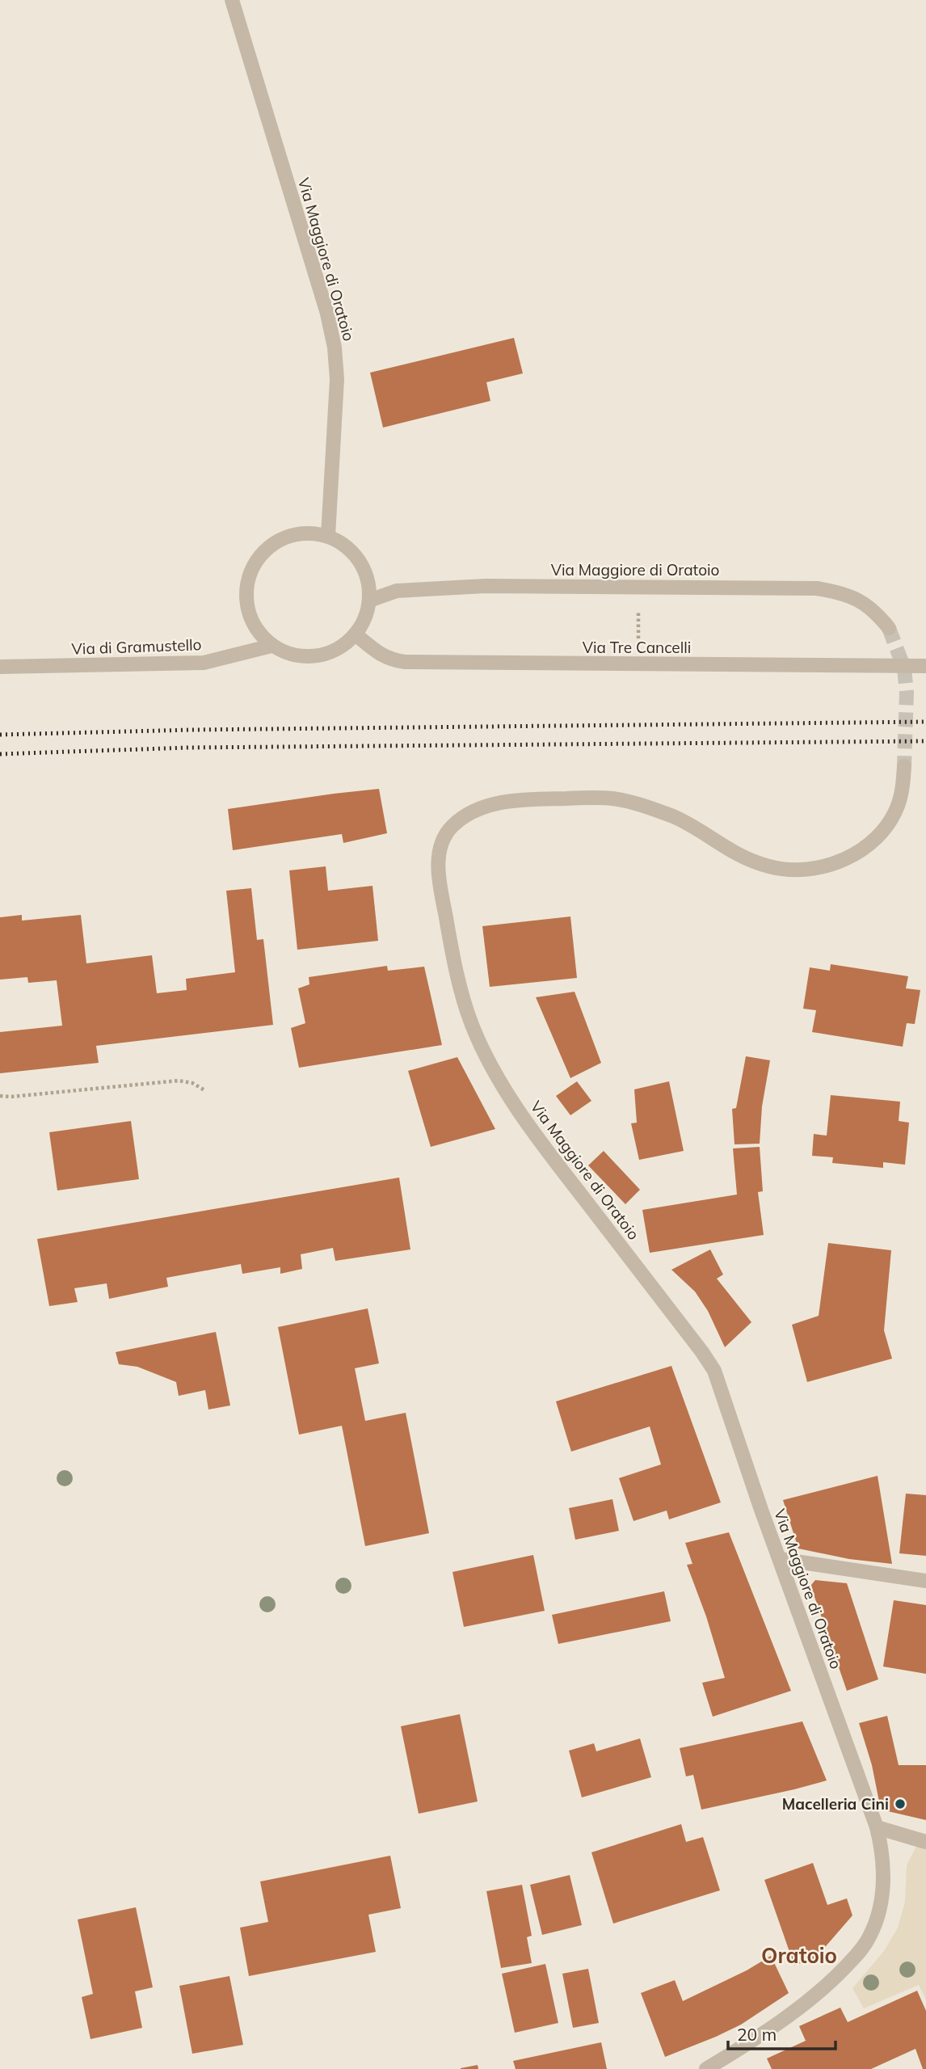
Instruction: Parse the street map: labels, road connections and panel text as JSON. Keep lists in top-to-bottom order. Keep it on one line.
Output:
{"streets":{"street":["Via Maggiore di Oratoio","Via di Gramustello","Via Tre Cancelli"]},"crossings":[["Via Maggiore di Oratoio","Via di Gramustello"],["Via Maggiore di Oratoio","Via Tre Cancelli"],["Via di Gramustello","Via Tre Cancelli"]],"districts":["Oratoio"],"places":["Macelleria Cini"],"scale_bar":"20 m"}
